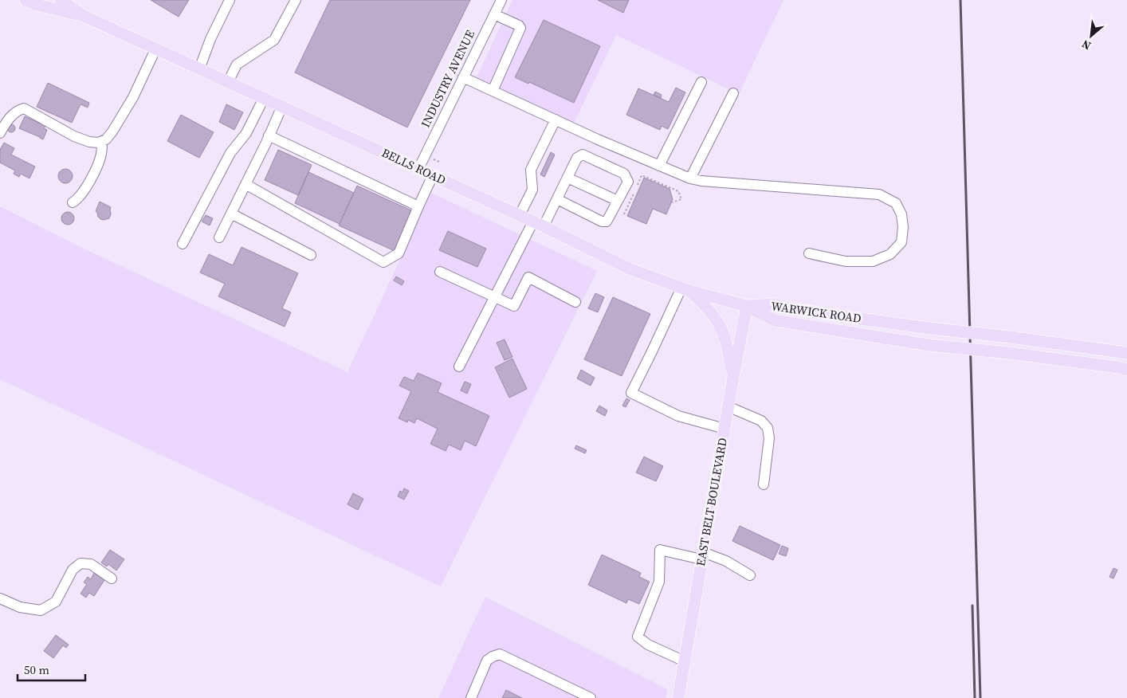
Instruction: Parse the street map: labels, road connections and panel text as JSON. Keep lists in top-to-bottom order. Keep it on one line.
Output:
{"streets":{"main road":["BELLS ROAD","WARWICK ROAD","EAST BELT BOULEVARD"],"street":["INDUSTRY AVENUE"]},"crossings":[["INDUSTRY AVENUE","BELLS ROAD"],["BELLS ROAD","WARWICK ROAD"],["BELLS ROAD","EAST BELT BOULEVARD"],["WARWICK ROAD","EAST BELT BOULEVARD"]],"scale_bar":"50 m","north":"bottom left"}
